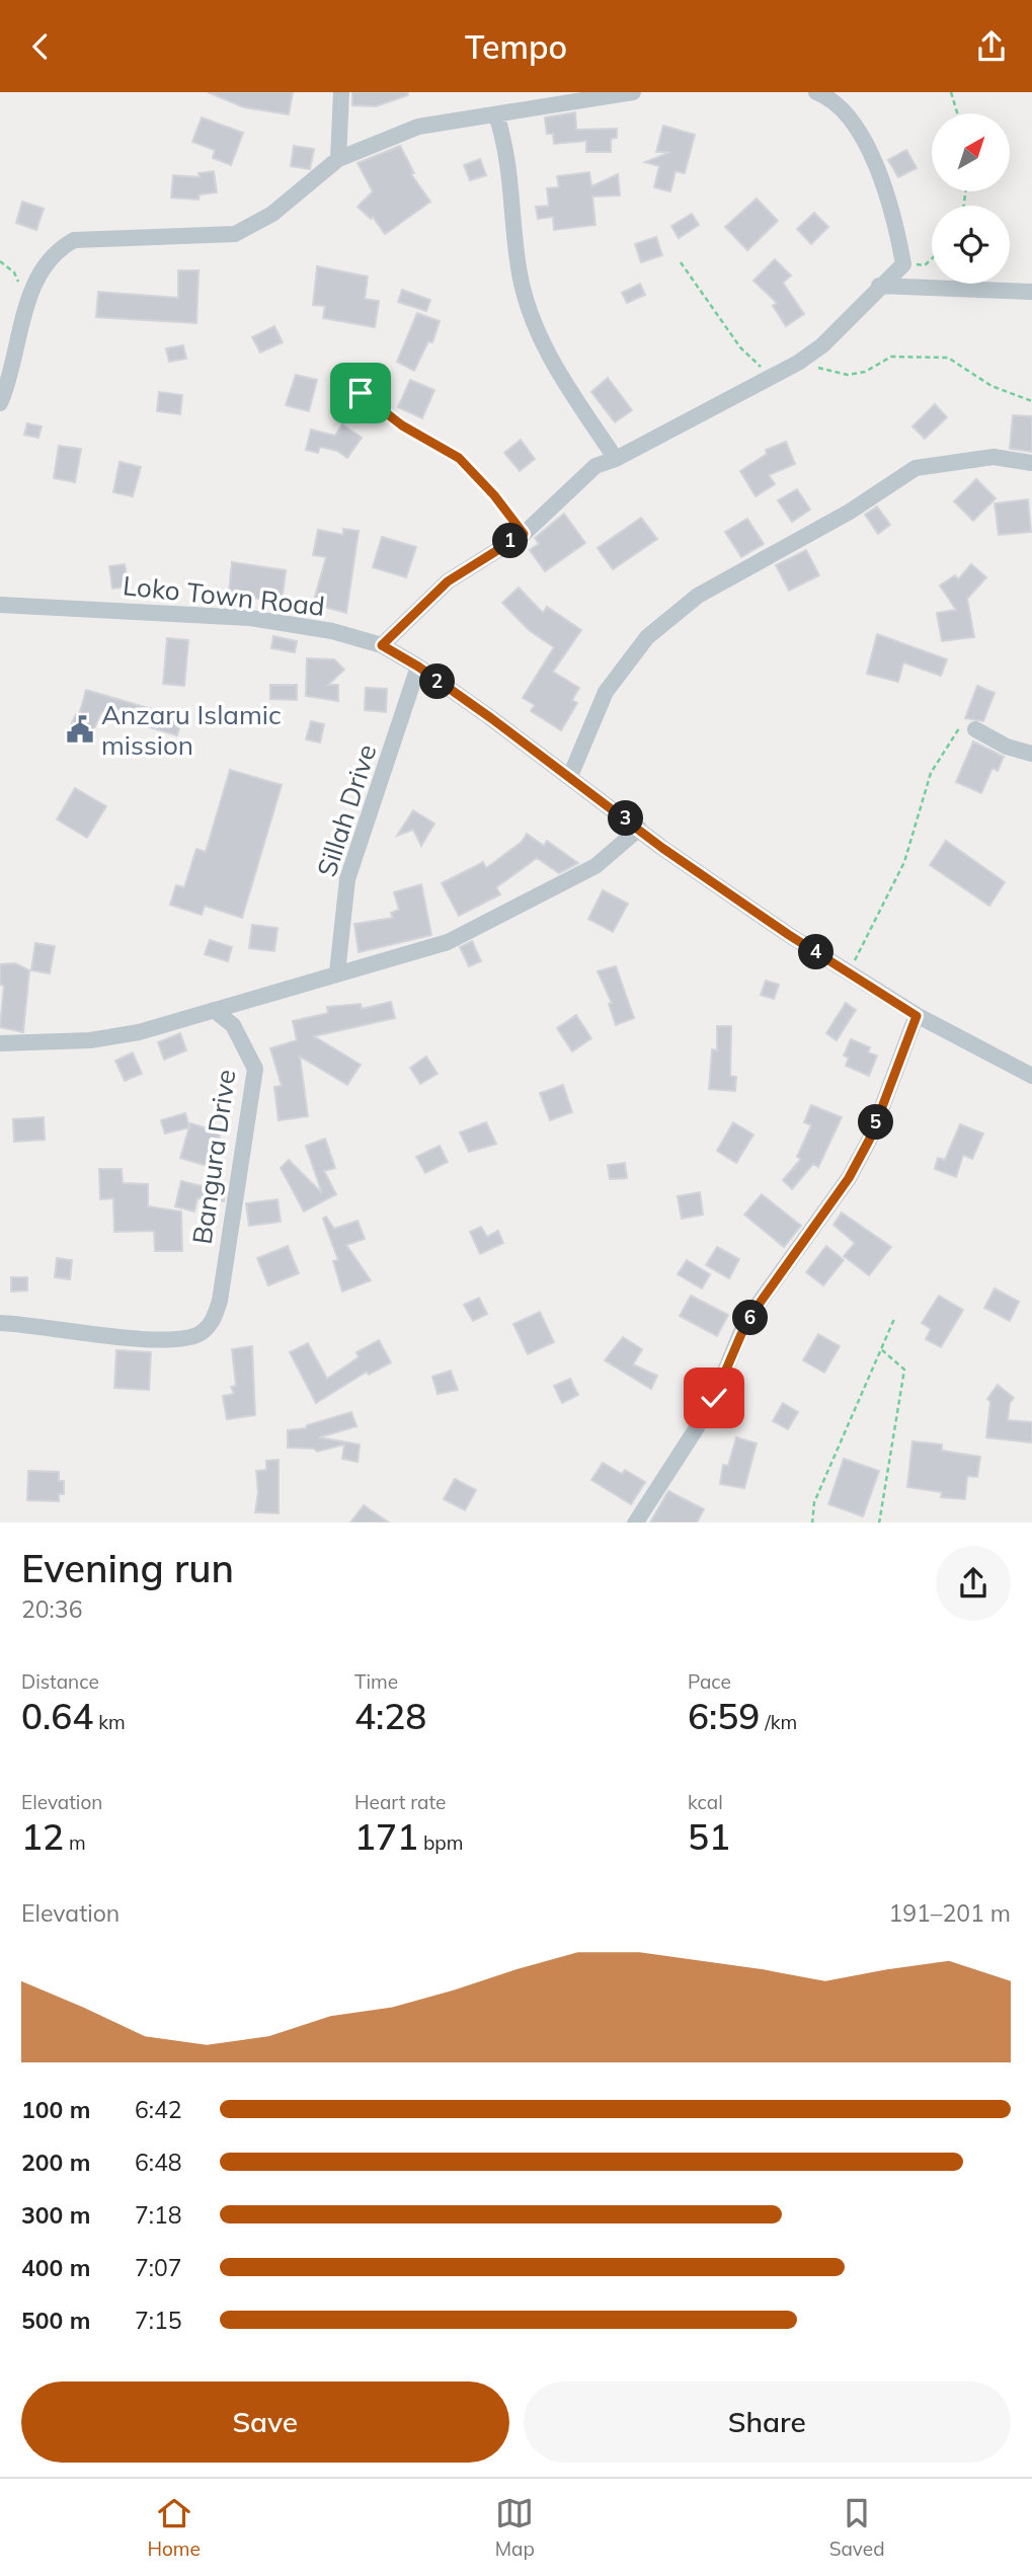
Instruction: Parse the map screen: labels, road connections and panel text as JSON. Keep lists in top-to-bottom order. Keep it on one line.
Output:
{"streets":{"street":["Loko Town Road","Sillah Drive","Bangura Drive"]},"crossings":[["Loko Town Road","Sillah Drive"]],"places":{"public building":["Anzaru Islamic mission"]},"north":"top right","page":{"header":"Tempo","pins":["1","2","3","4","5","6"],"heading":["Evening run","20:36"],"stats":[["Distance","0.64 km"],["Time","4:28"],["Pace","6:59 /km"],["Elevation","12 m"],["Heart rate","171 bpm"],["kcal","51"]],"chart":["Elevation","191–201 m"],"list":[{"name":"100 m","note":"6:42"},{"name":"200 m","note":"6:48"},{"name":"300 m","note":"7:18"},{"name":"400 m","note":"7:07"},{"name":"500 m","note":"7:15"}],"buttons":["Save","Share"],"tabs":["Home","Map","Saved"]}}
